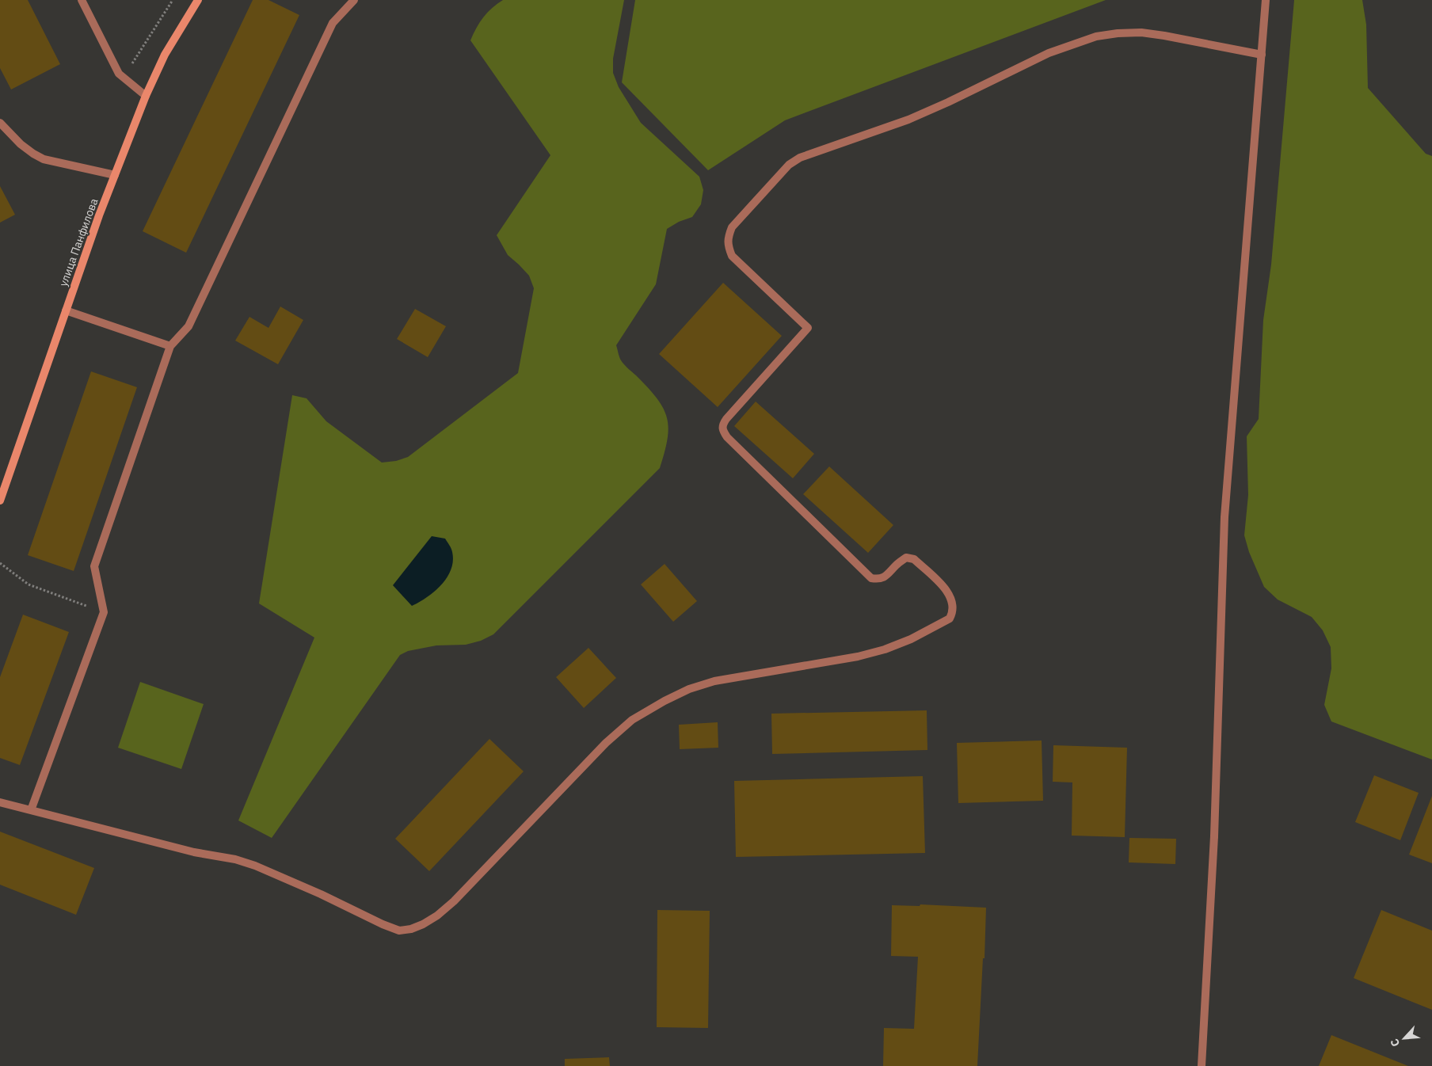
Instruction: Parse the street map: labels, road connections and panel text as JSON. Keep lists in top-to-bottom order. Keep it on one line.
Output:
{"streets":{"street":["улица Панфилова"]},"north":"bottom left"}
